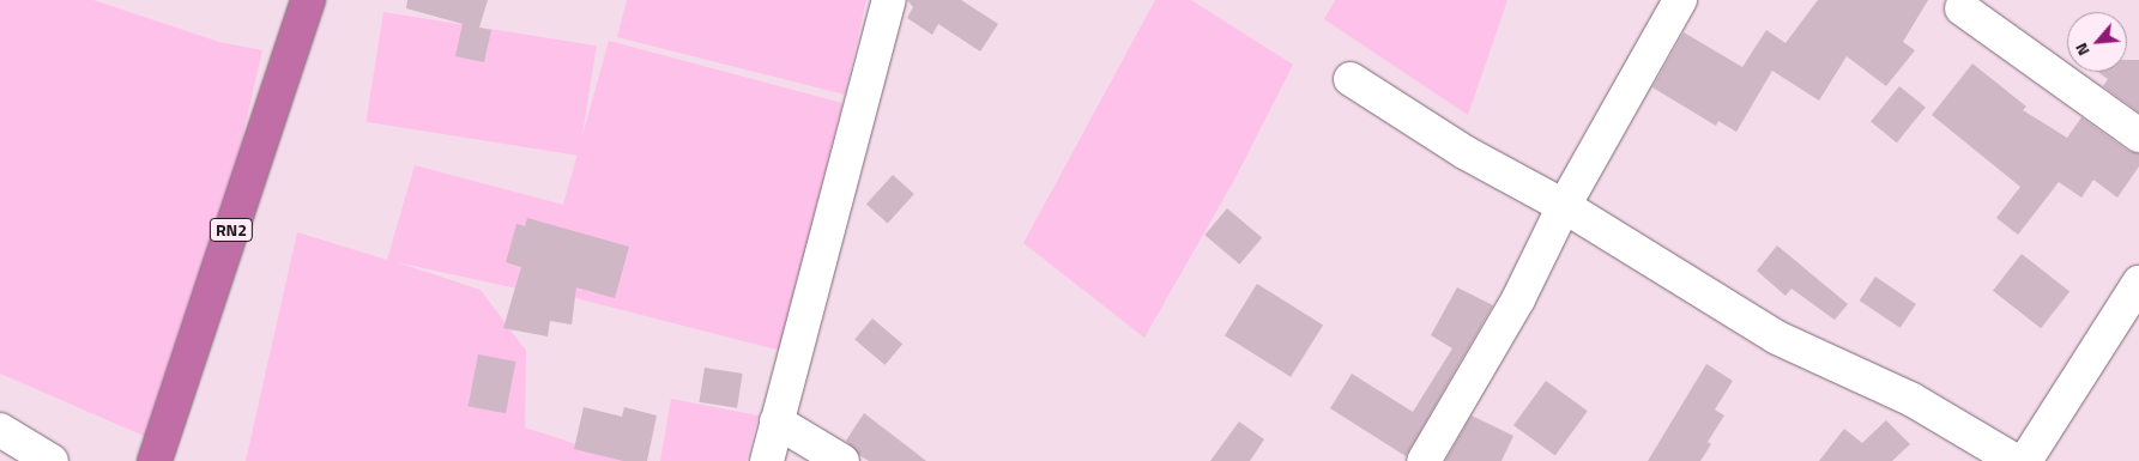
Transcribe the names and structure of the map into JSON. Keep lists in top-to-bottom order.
{
  "streets": {
    "highway": ["RN2"]
  },
  "north": "bottom left"
}
